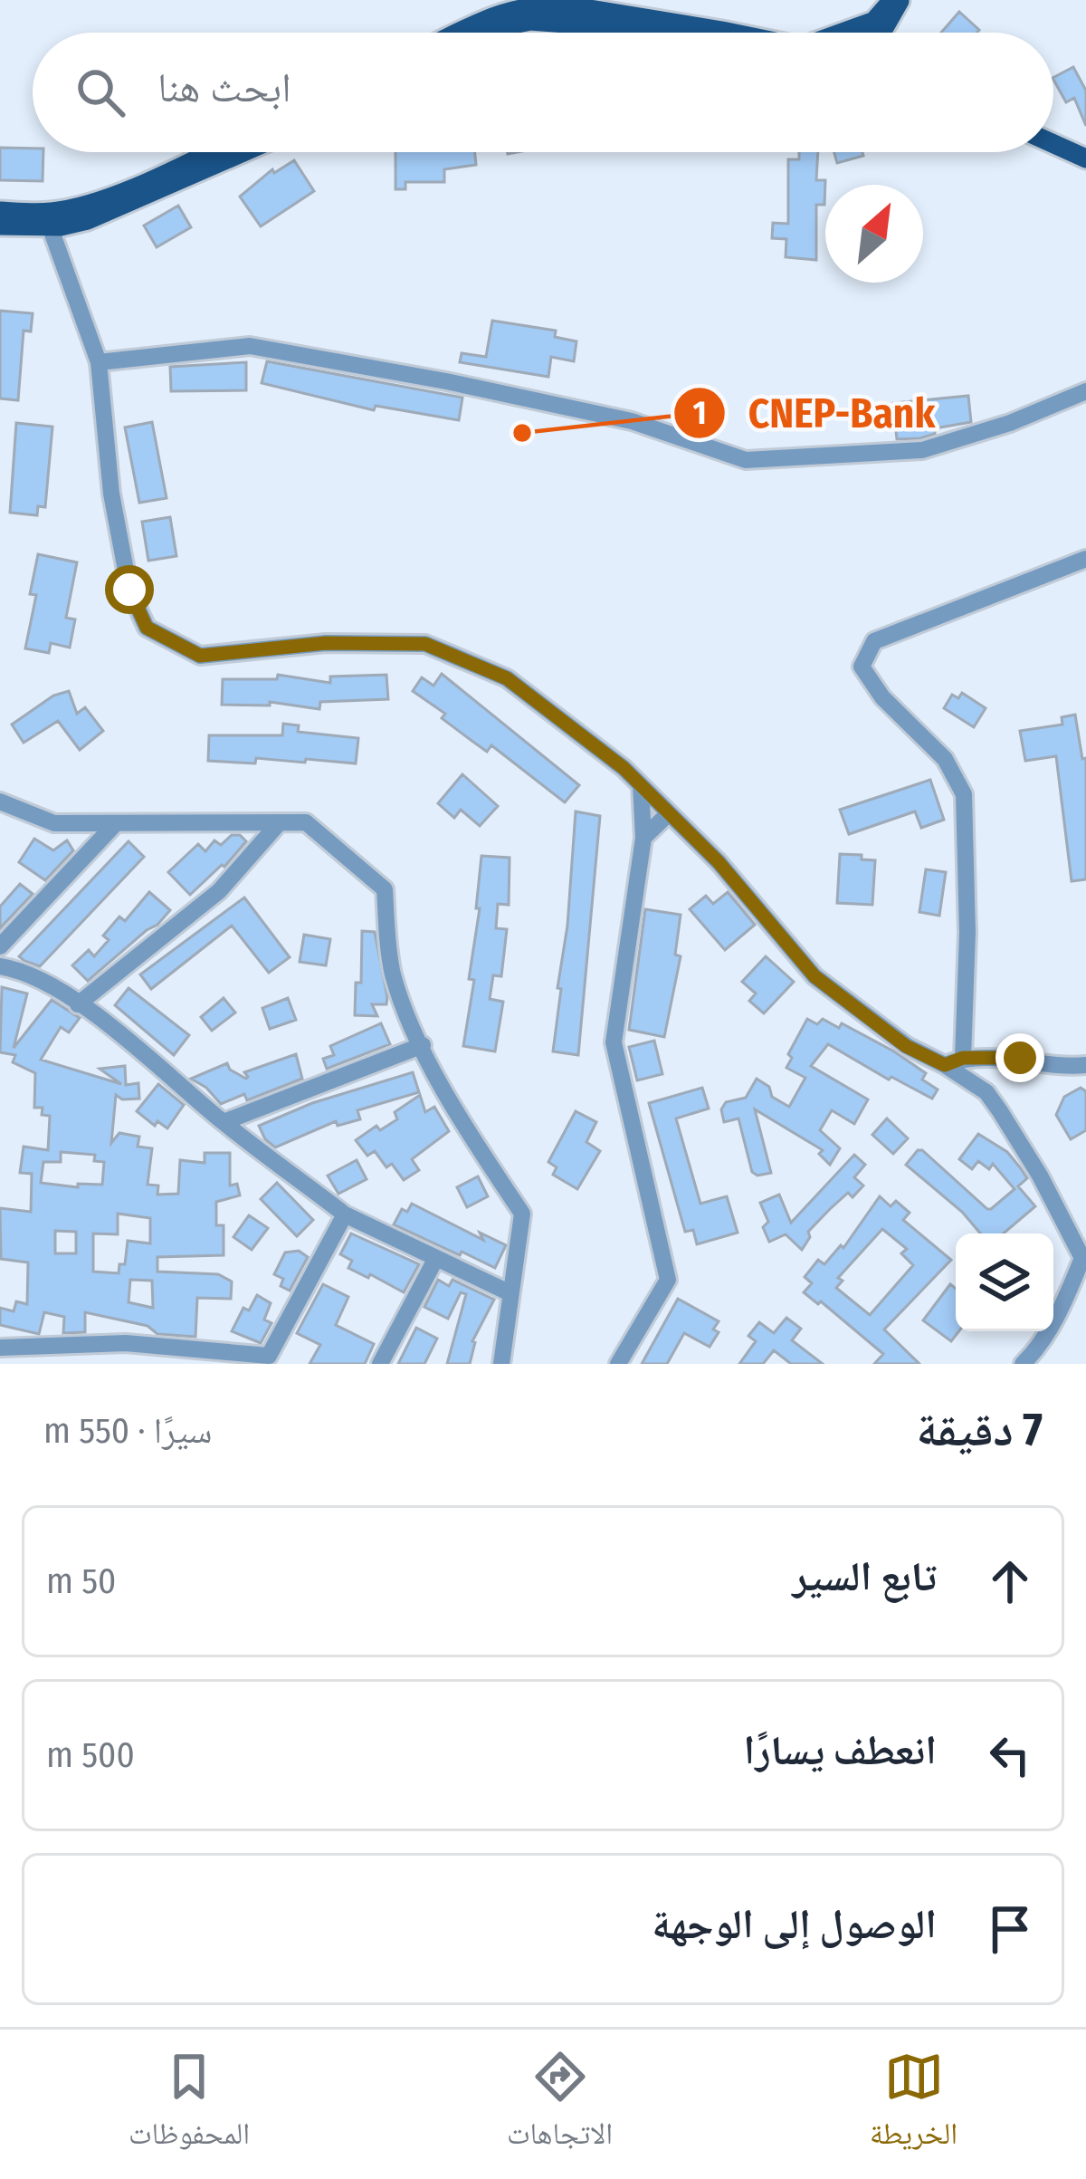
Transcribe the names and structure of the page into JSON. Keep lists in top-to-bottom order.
{
  "places": ["CNEP-Bank"],
  "north": "top right",
  "page": {
    "search": "ابحث هنا",
    "heading": ["7 دقيقة", "سيرًا · 550 m"],
    "list": [
      ["تابع السير", "50 m"],
      ["انعطف يسارًا", "500 m"],
      "الوصول إلى الوجهة"
    ],
    "nav": ["الخريطة", "الاتجاهات", "المحفوظات"]
  }
}
